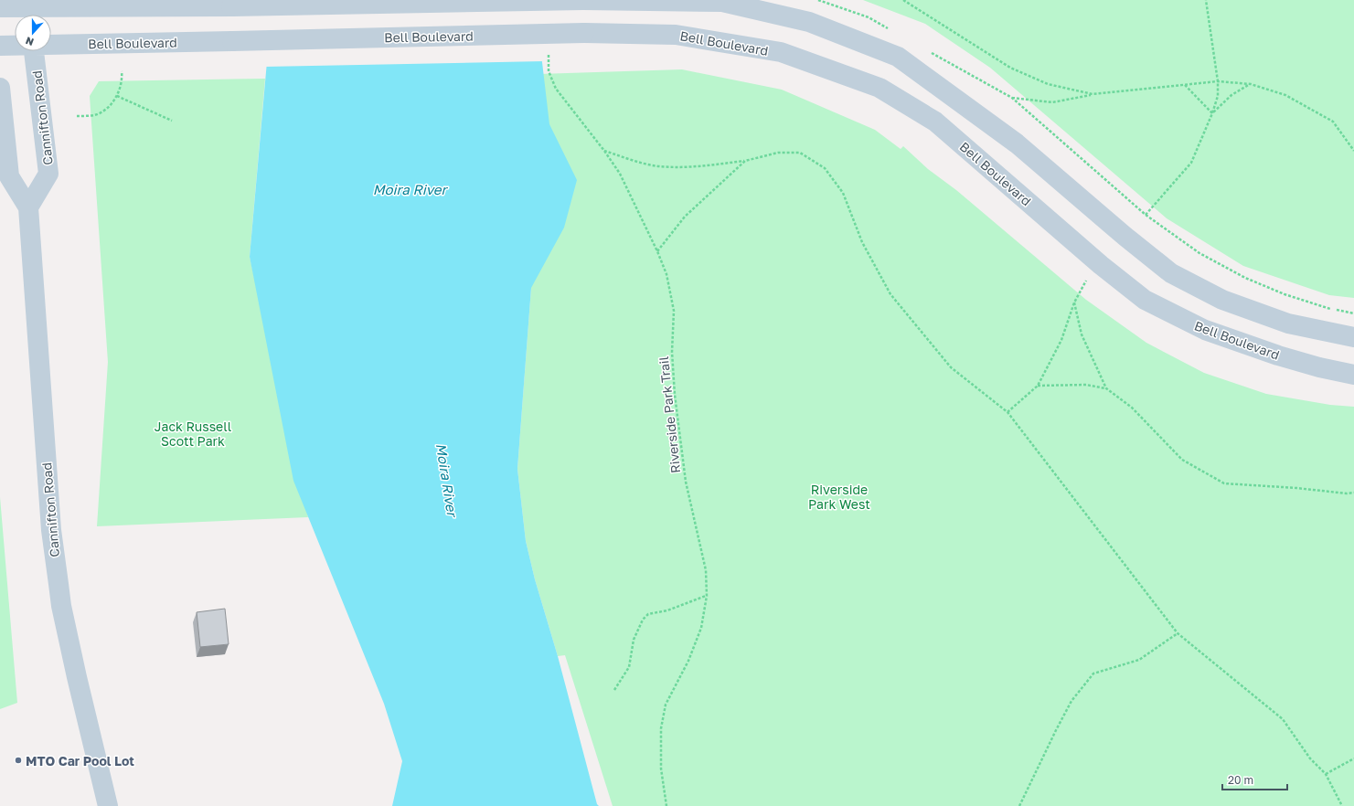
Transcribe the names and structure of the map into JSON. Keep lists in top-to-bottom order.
{
  "streets": {
    "main road": ["Bell Boulevard", "Cannifton Road"],
    "path": ["Riverside Park Trail"]
  },
  "water": ["Moira River"],
  "parks": ["Jack Russell Scott Park", "Riverside Park West"],
  "places": ["MTO Car Pool Lot"],
  "scale_bar": "20 m",
  "north": "bottom"
}
